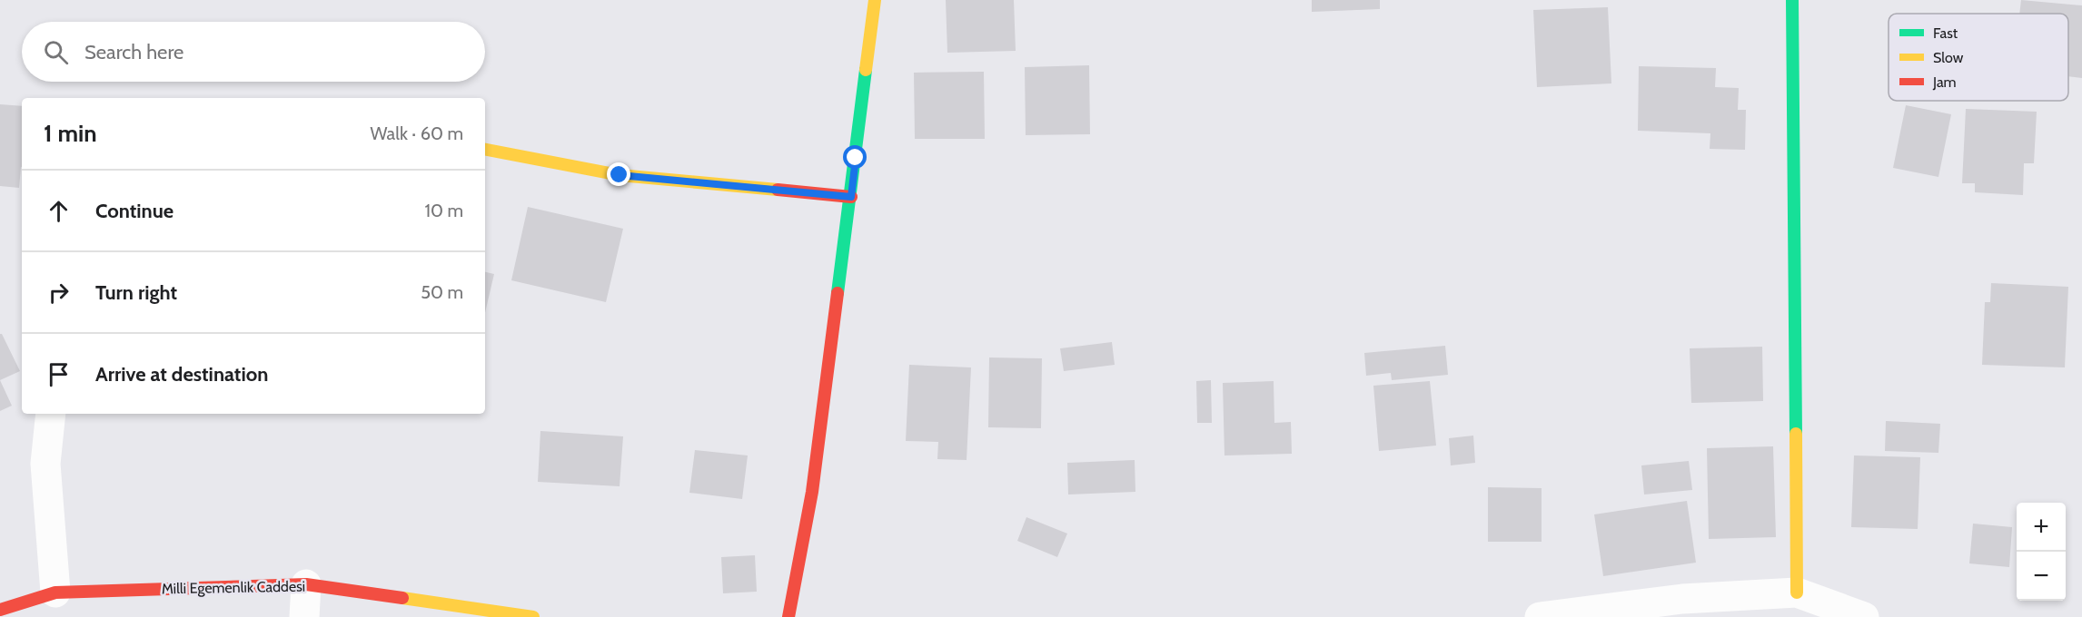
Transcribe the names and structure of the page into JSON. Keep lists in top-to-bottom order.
{
  "streets": {
    "street": ["Milli Egemenlik Caddesi"]
  },
  "legend": ["Fast", "Slow", "Jam"],
  "page": {
    "search": "Search here",
    "heading": ["1 min", "Walk · 60 m"],
    "list": [
      ["Continue", "10 m"],
      ["Turn right", "50 m"],
      "Arrive at destination"
    ],
    "map_buttons": ["+", "−"]
  }
}
